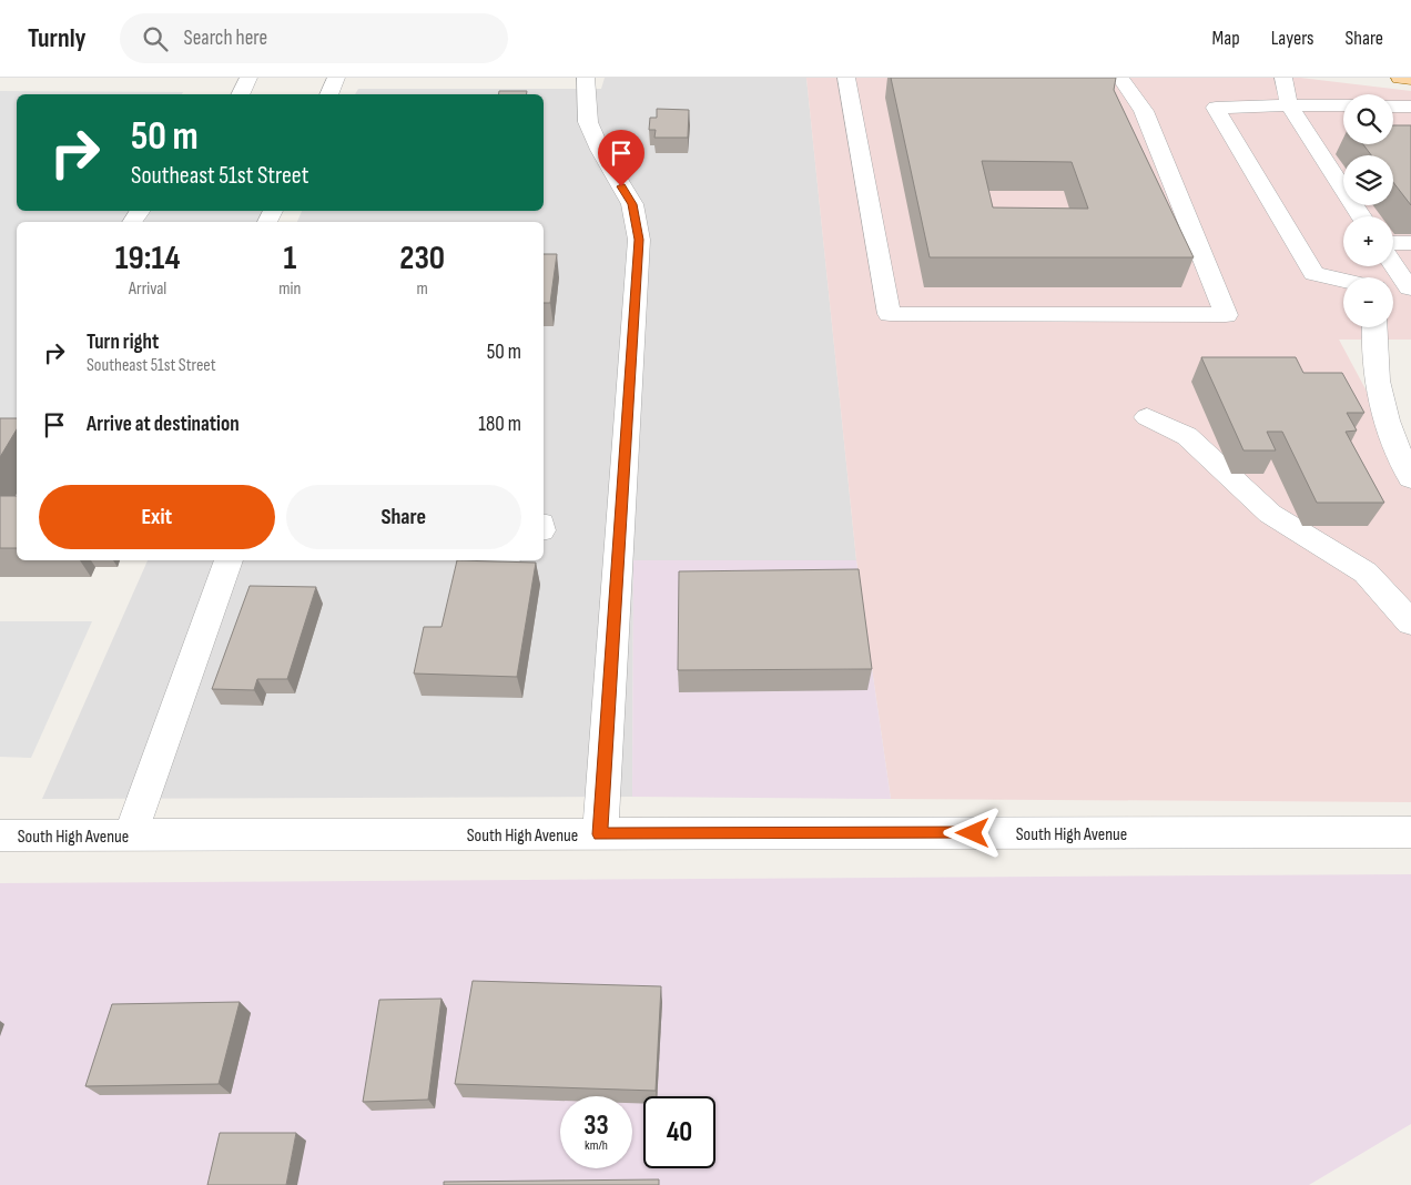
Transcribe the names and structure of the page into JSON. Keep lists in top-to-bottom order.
{
  "streets": {
    "street": ["South High Avenue"]
  },
  "page": {
    "header": "Turnly",
    "search": "Search here",
    "nav": ["Map", "Layers", "Share"],
    "map_buttons": ["+", "−"],
    "turn": ["50 m", "Southeast 51st Street"],
    "eta": [
      "19:14",
      "Arrival",
      "1",
      "min",
      "230",
      "m"
    ],
    "list": [
      {
        "name": "Turn right",
        "note": "Southeast 51st Street",
        "value": "50 m"
      },
      {
        "name": "Arrive at destination",
        "value": "180 m"
      }
    ],
    "buttons": ["Exit", "Share"],
    "speed": "33 km/h",
    "limit": "40"
  }
}
